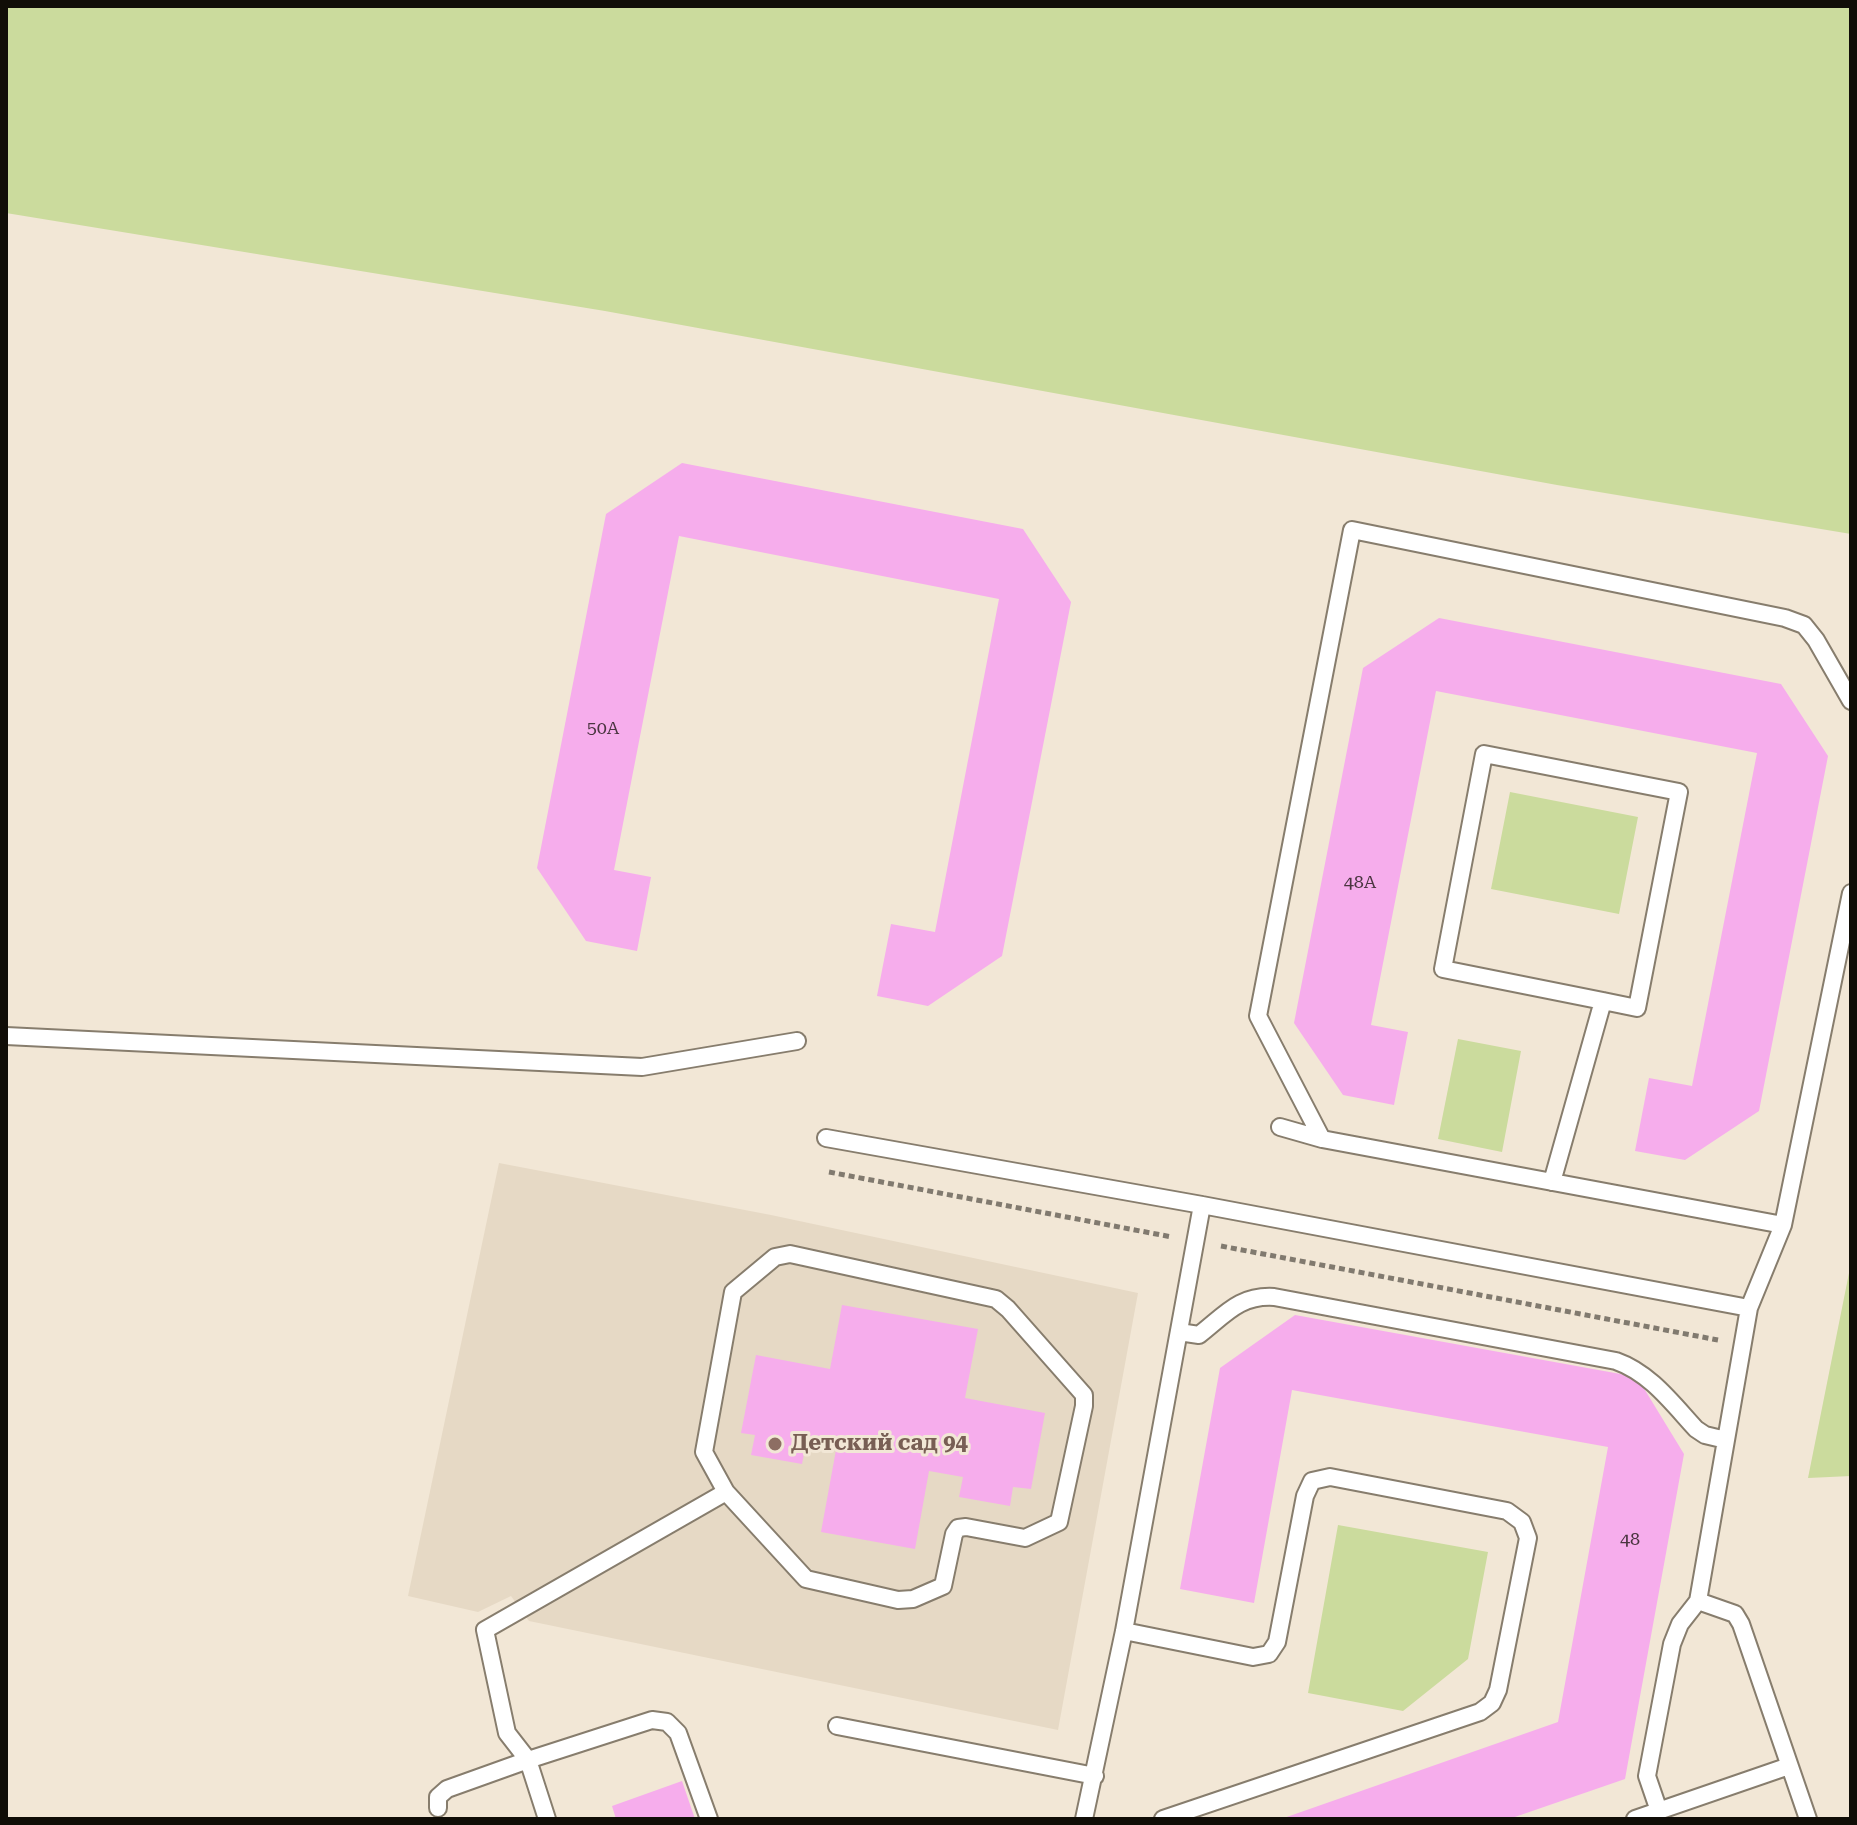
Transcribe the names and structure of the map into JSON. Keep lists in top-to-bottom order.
{
  "places": ["Детский сад 94"],
  "house_numbers": ["50А", "48А", "48"]
}
